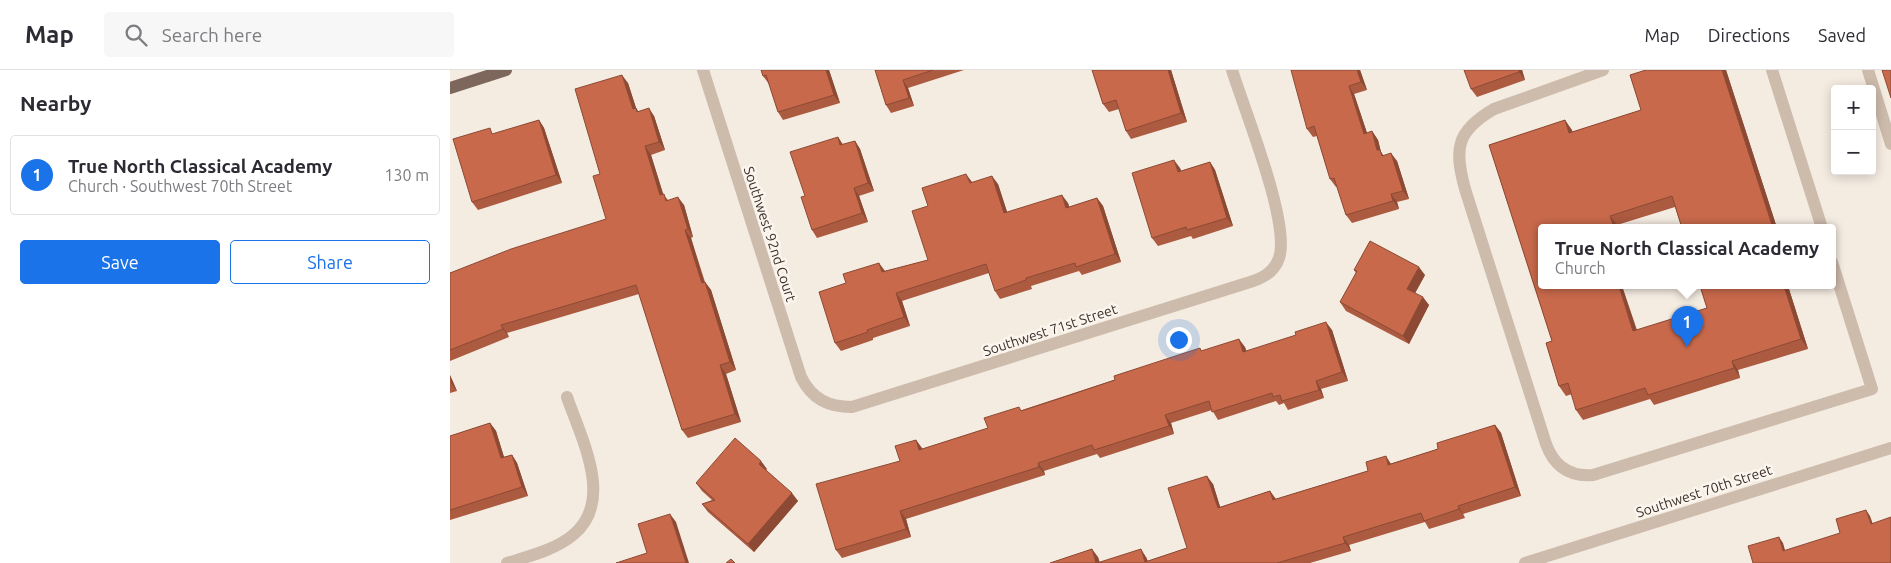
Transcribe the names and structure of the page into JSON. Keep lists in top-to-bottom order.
{
  "streets": {
    "street": ["Southwest 92nd Court", "Southwest 71st Street", "Southwest 70th Street"]
  },
  "crossings": [
    ["Southwest 92nd Court", "Southwest 71st Street"]
  ],
  "page": {
    "header": "Map",
    "search": "Search here",
    "nav": ["Map", "Directions", "Saved"],
    "heading": "Nearby",
    "map_buttons": ["+", "−"],
    "list": [
      {
        "mark": "1",
        "name": "True North Classical Academy",
        "note": "Church · Southwest 70th Street",
        "value": "130 m"
      }
    ],
    "popup": ["True North Classical Academy", "Church"],
    "buttons": ["Save", "Share"],
    "pins": "1"
  }
}
